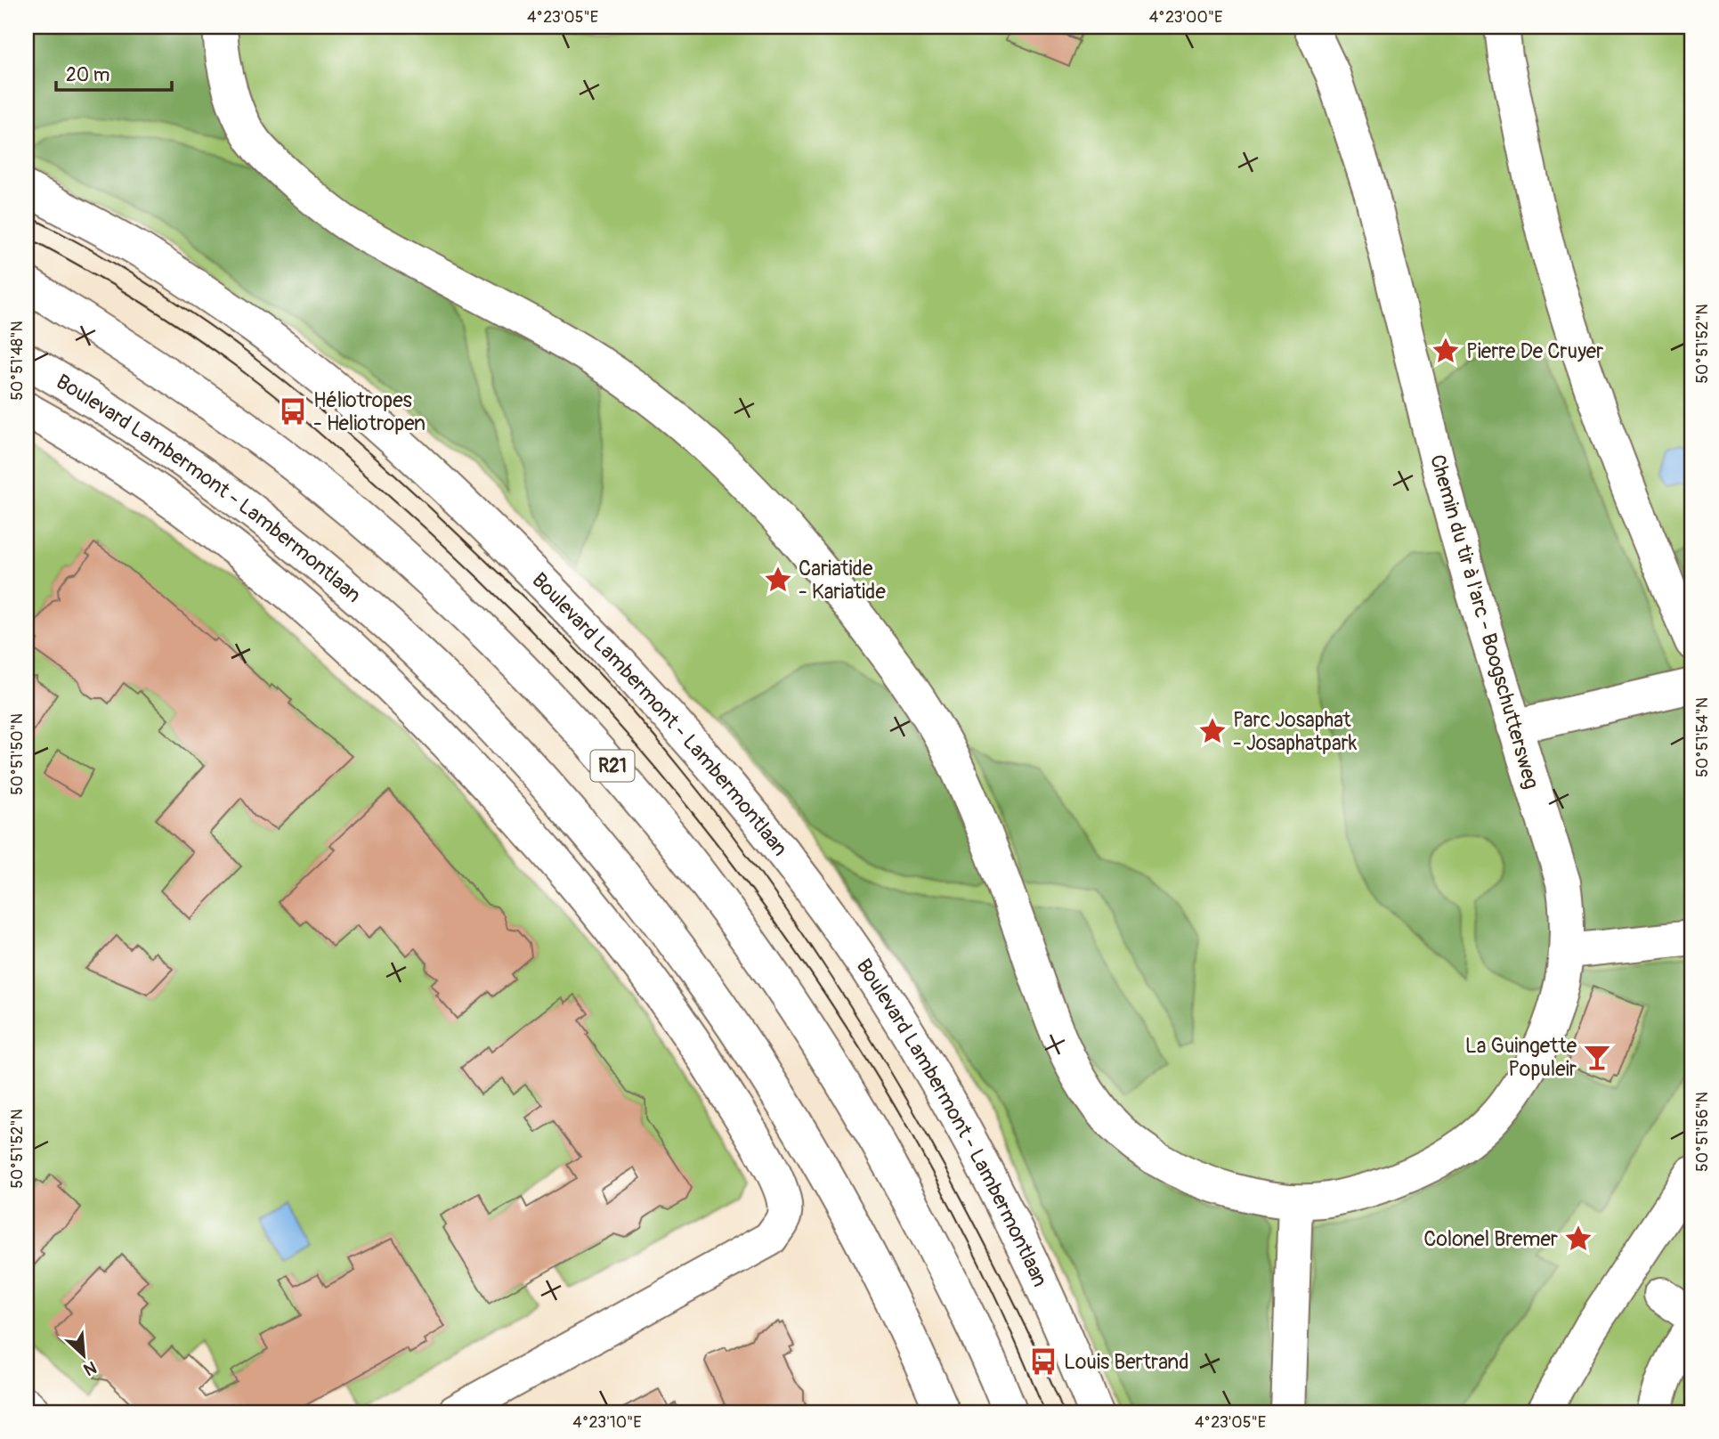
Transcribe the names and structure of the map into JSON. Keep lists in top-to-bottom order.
{
  "streets": {
    "street": ["Boulevard Lambermont - Lambermontlaan", "Chemin du tir à l'arc - Boogschuttersweg", "R21"]
  },
  "places": {
    "place": [
      "Pierre De Cruyer",
      "Cariatide - Kariatide",
      "Parc Josaphat - Josaphatpark",
      "Colonel Bremer"
    ],
    "bus stop": ["Héliotropes - Heliotropen", "Louis Bertrand"],
    "bar": ["La Guingette Populeir"]
  },
  "scale_bar": "20 m",
  "north": "bottom right",
  "coordinates": [
    "4°23'05\"E",
    "4°23'00\"E",
    "50°51'52\"N",
    "50°51'48\"N",
    "50°51'54\"N",
    "50°51'50\"N",
    "50°51'56\"N",
    "4°23'10\"E"
  ]
}
